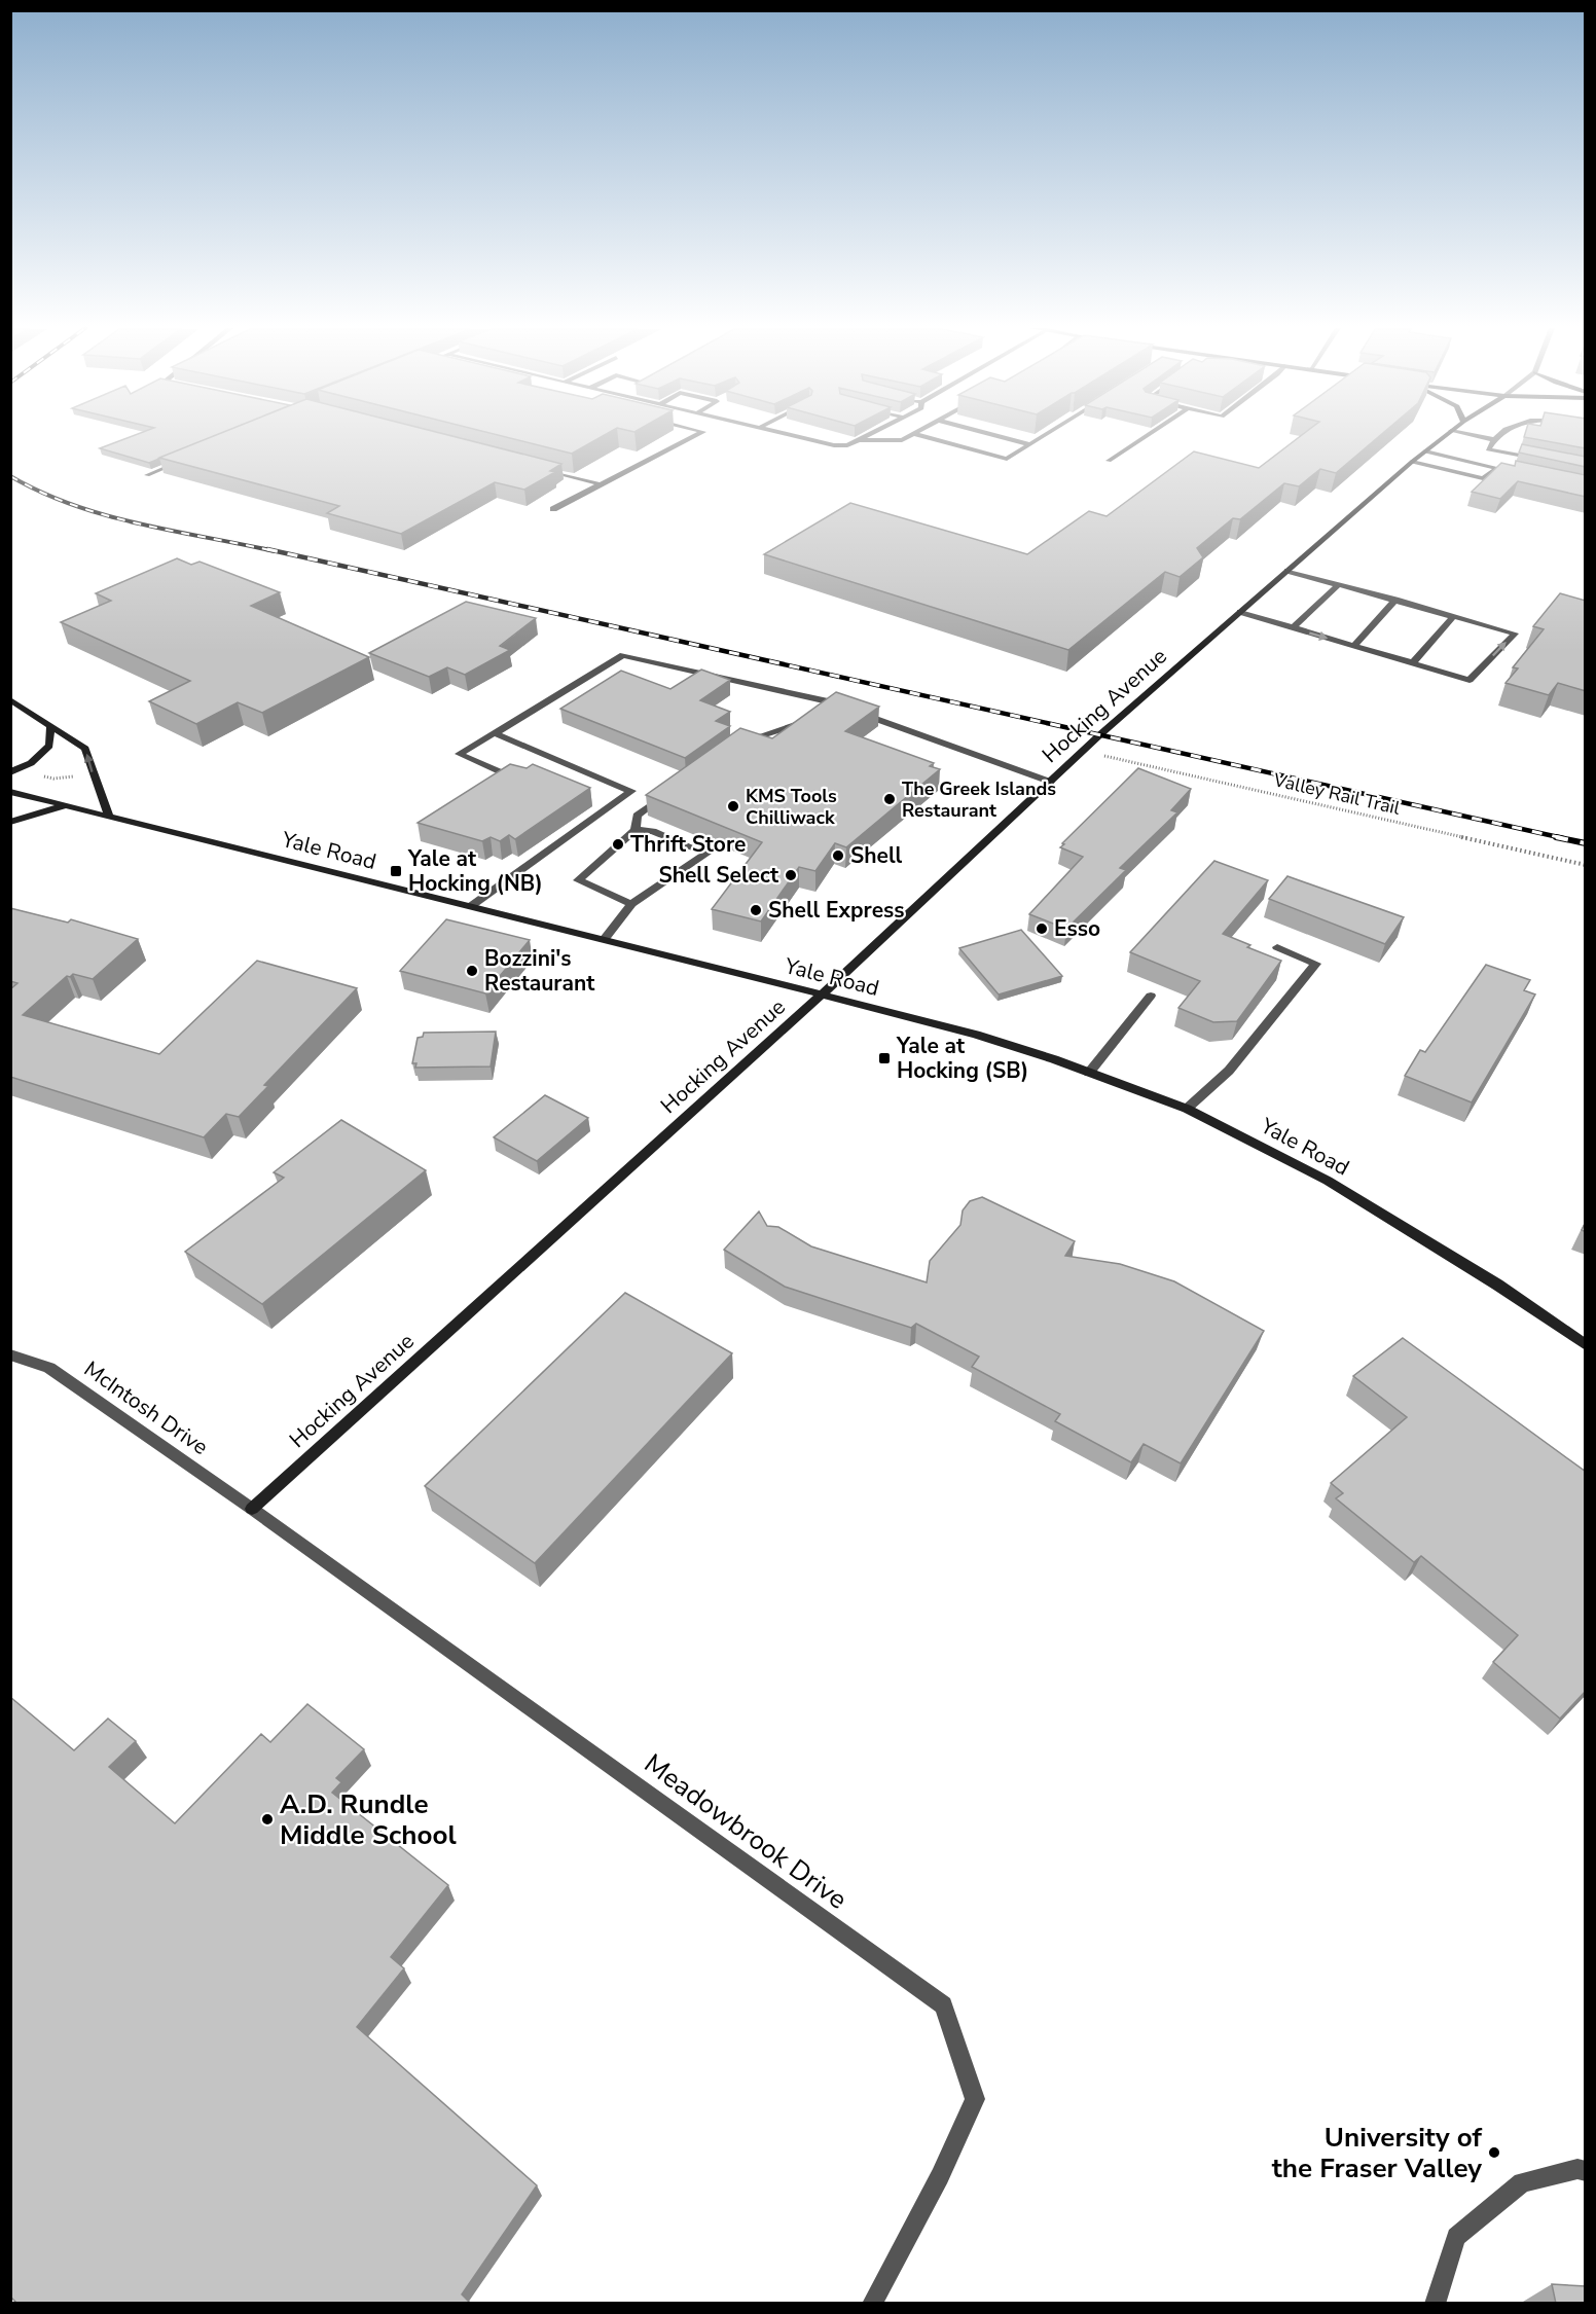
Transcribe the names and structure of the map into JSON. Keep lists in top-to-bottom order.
{
  "streets": {
    "main road": ["Hocking Avenue", "Yale Road"],
    "street": ["McIntosh Drive", "Meadowbrook Drive"],
    "path": ["Valley Rail Trail"]
  },
  "crossings": [
    ["Hocking Avenue", "Valley Rail Trail"],
    ["Hocking Avenue", "Yale Road"],
    ["Hocking Avenue", "McIntosh Drive"],
    ["Hocking Avenue", "Meadowbrook Drive"],
    ["McIntosh Drive", "Meadowbrook Drive"]
  ],
  "places": {
    "other": [
      "The Greek Islands Restaurant",
      "KMS Tools Chilliwack",
      "Thrift Store",
      "Shell",
      "Shell Select",
      "Shell Express",
      "Esso",
      "Bozzini's Restaurant",
      "A.D. Rundle Middle School",
      "University of the Fraser Valley"
    ],
    "transit": ["Yale at Hocking (NB)", "Yale at Hocking (SB)"]
  }
}
